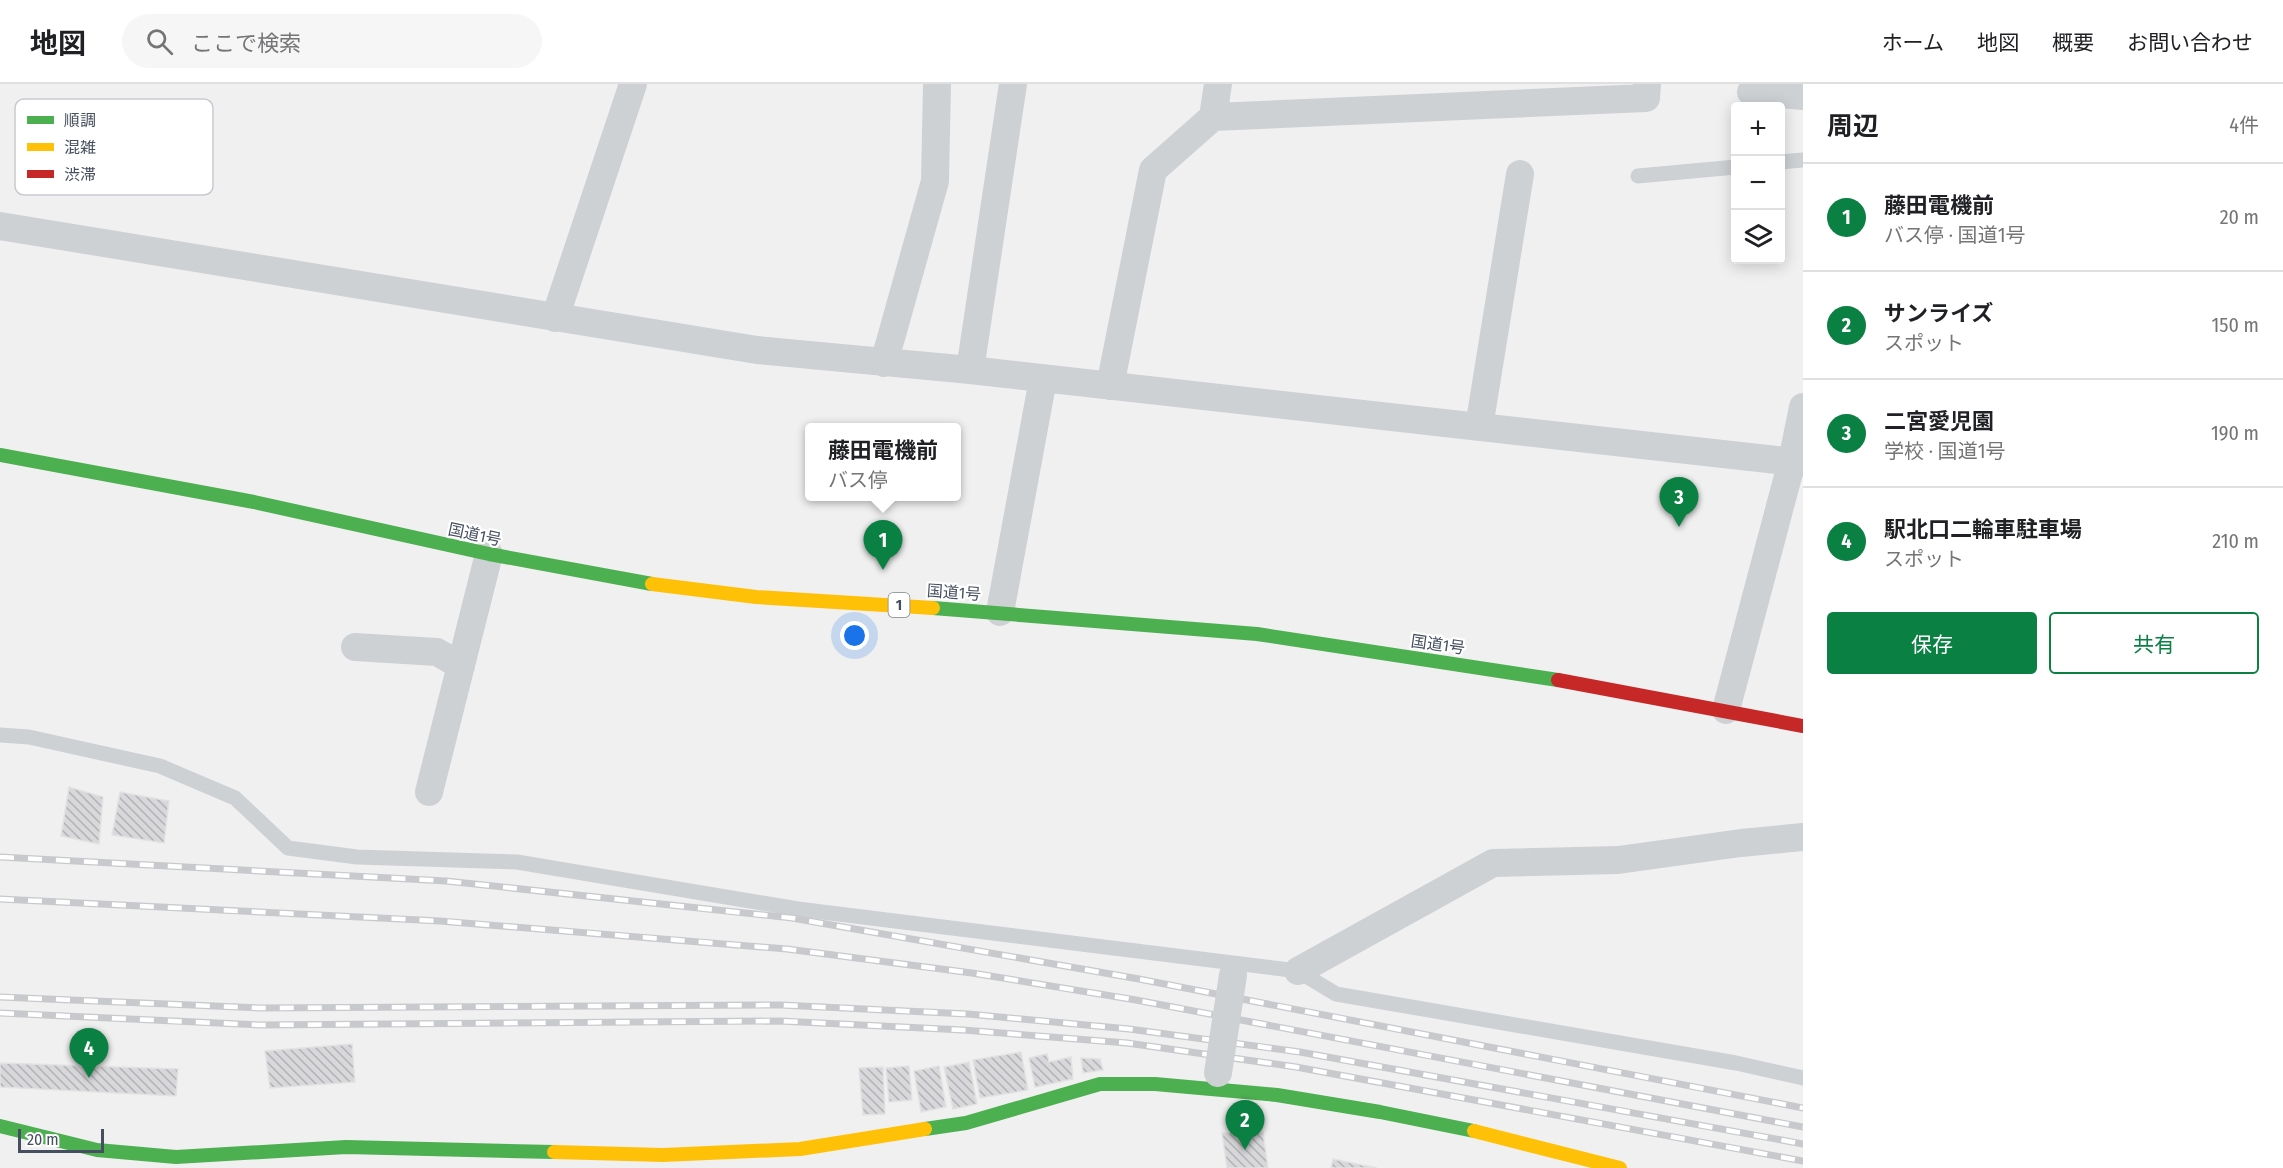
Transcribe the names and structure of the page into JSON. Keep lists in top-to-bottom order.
{
  "streets": {
    "main road": ["国道1号", "1"]
  },
  "legend": ["順調", "混雑", "渋滞"],
  "scale_bar": "20 m",
  "page": {
    "header": "地図",
    "search": "ここで検索",
    "nav": [
      "ホーム",
      "地図",
      "概要",
      "お問い合わせ"
    ],
    "heading": ["周辺", "4件"],
    "map_buttons": ["+", "−"],
    "list": [
      {
        "mark": "1",
        "name": "藤田電機前",
        "note": "バス停 · 国道1号",
        "value": "20 m"
      },
      {
        "mark": "2",
        "name": "サンライズ",
        "note": "スポット",
        "value": "150 m"
      },
      {
        "mark": "3",
        "name": "二宮愛児園",
        "note": "学校 · 国道1号",
        "value": "190 m"
      },
      {
        "mark": "4",
        "name": "駅北口二輪車駐車場",
        "note": "スポット",
        "value": "210 m"
      }
    ],
    "popup": ["藤田電機前", "バス停"],
    "pins": [
      "3",
      "1",
      "4",
      "2"
    ],
    "buttons": ["保存", "共有"],
    "scale": "20 m"
  }
}
